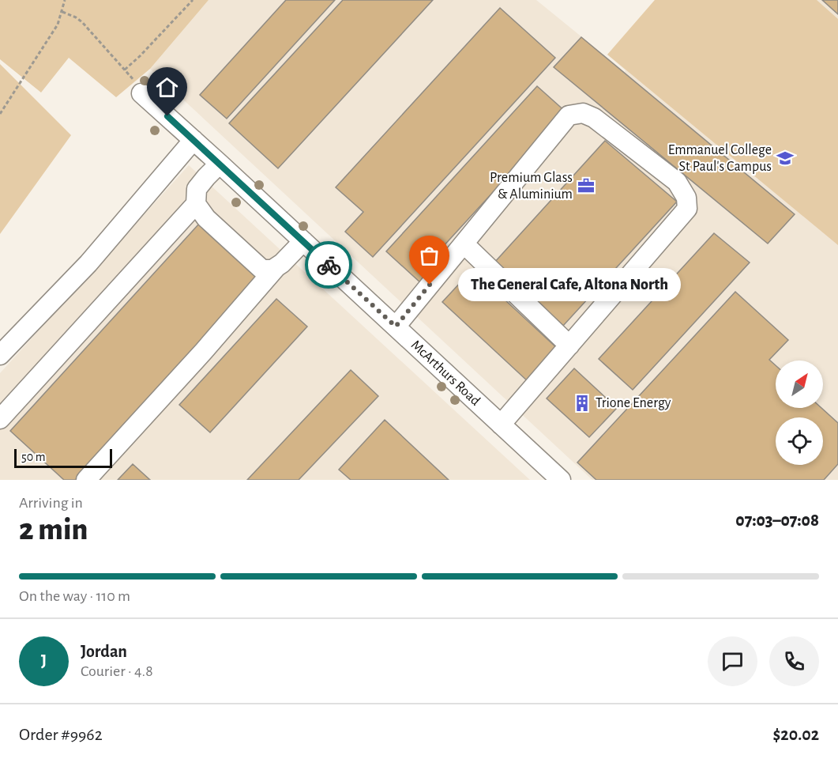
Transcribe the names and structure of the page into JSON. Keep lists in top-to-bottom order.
{
  "streets": {
    "street": ["McArthurs Road"]
  },
  "places": {
    "school or university": ["Emmanuel College St Paul's Campus"],
    "office": ["Premium Glass & Aluminium"],
    "other": ["The General Cafe, Altona North"],
    "building": ["Trione Energy"]
  },
  "scale_bar": "50 m",
  "north": "top right",
  "page": {
    "bubble": "The General Cafe, Altona North",
    "scale": "50 m",
    "heading": ["2 min", "Arriving in", "07:03–07:08"],
    "panel": [
      "Jordan",
      "Courier · 4.8",
      "Order #9962",
      "$20.02"
    ],
    "bar": "On the way · 110 m",
    "round": "J"
  }
}
